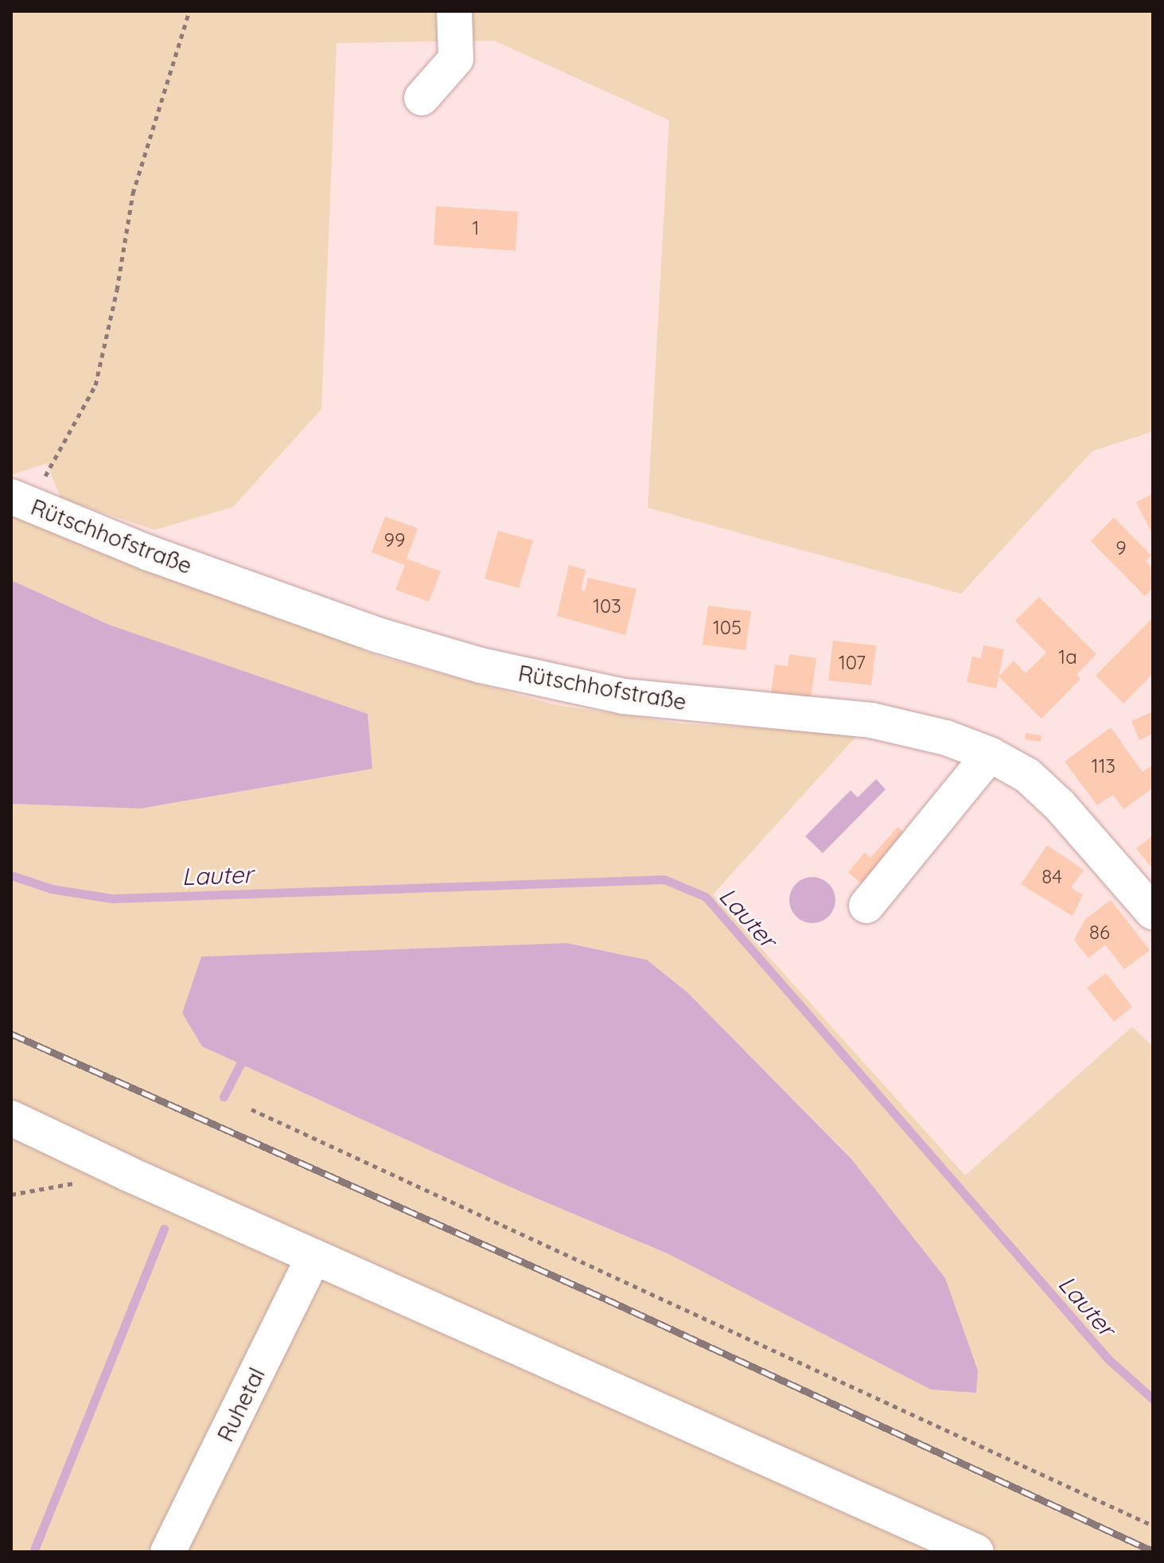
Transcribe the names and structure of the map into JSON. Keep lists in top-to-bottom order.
{
  "streets": {
    "street": ["Rütschhofstraße", "Ruhetal"]
  },
  "water": ["Lauter"],
  "house_numbers": [
    "1",
    "99",
    "9",
    "103",
    "105",
    "1a",
    "107",
    "113",
    "84",
    "86"
  ]
}
